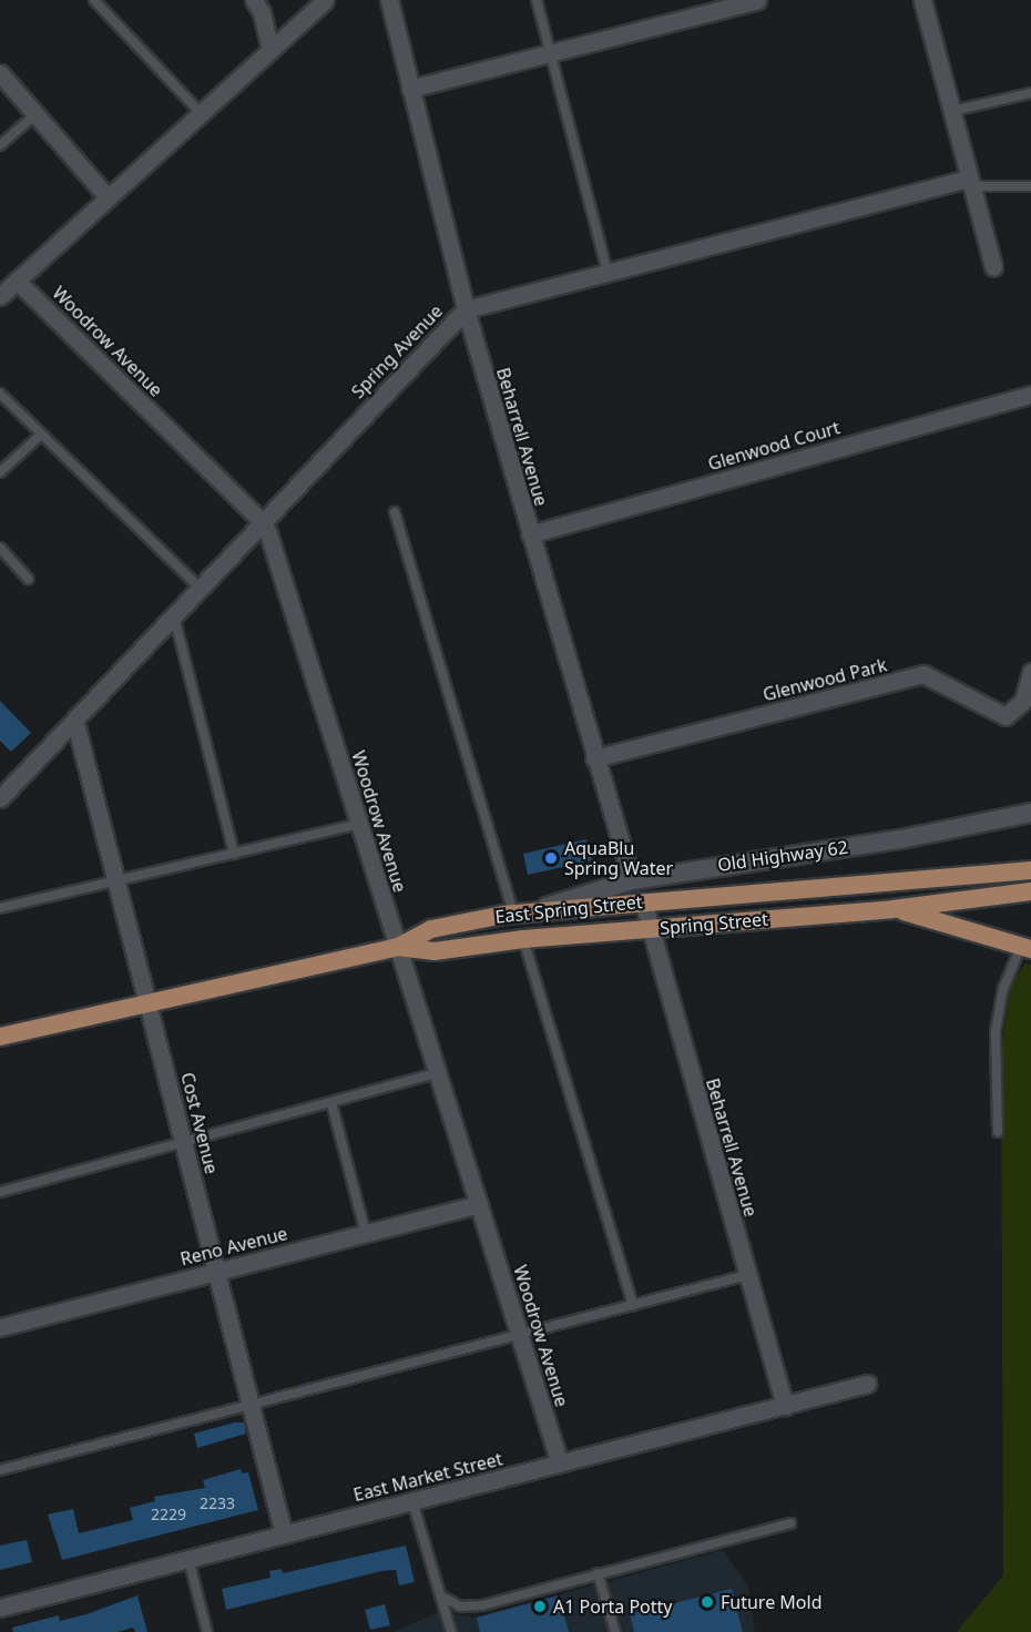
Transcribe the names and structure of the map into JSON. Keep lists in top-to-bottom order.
{
  "streets": {
    "main road": ["East Spring Street", "Spring Street"],
    "street": [
      "Woodrow Avenue",
      "Spring Avenue",
      "Beharrell Avenue",
      "Glenwood Court",
      "Glenwood Park",
      "Old Highway 62",
      "Cost Avenue",
      "Reno Avenue",
      "East Market Street"
    ]
  },
  "crossings": [
    ["Woodrow Avenue", "Spring Avenue"],
    ["Woodrow Avenue", "East Spring Street"],
    ["Woodrow Avenue", "Spring Street"],
    ["Woodrow Avenue", "Reno Avenue"],
    ["Woodrow Avenue", "East Market Street"],
    ["Spring Avenue", "Beharrell Avenue"],
    ["Spring Avenue", "Cost Avenue"],
    ["Beharrell Avenue", "Glenwood Court"],
    ["Beharrell Avenue", "Glenwood Park"],
    ["Beharrell Avenue", "Old Highway 62"],
    ["Beharrell Avenue", "East Spring Street"],
    ["Beharrell Avenue", "Spring Street"],
    ["Beharrell Avenue", "East Market Street"],
    ["Old Highway 62", "East Spring Street"],
    ["East Spring Street", "Spring Street"],
    ["East Spring Street", "Cost Avenue"],
    ["Cost Avenue", "Reno Avenue"],
    ["Cost Avenue", "East Market Street"]
  ],
  "places": ["AquaBlu Spring Water", "Future Mold", "A1 Porta Potty"],
  "house_numbers": ["2233", "2229"]
}
